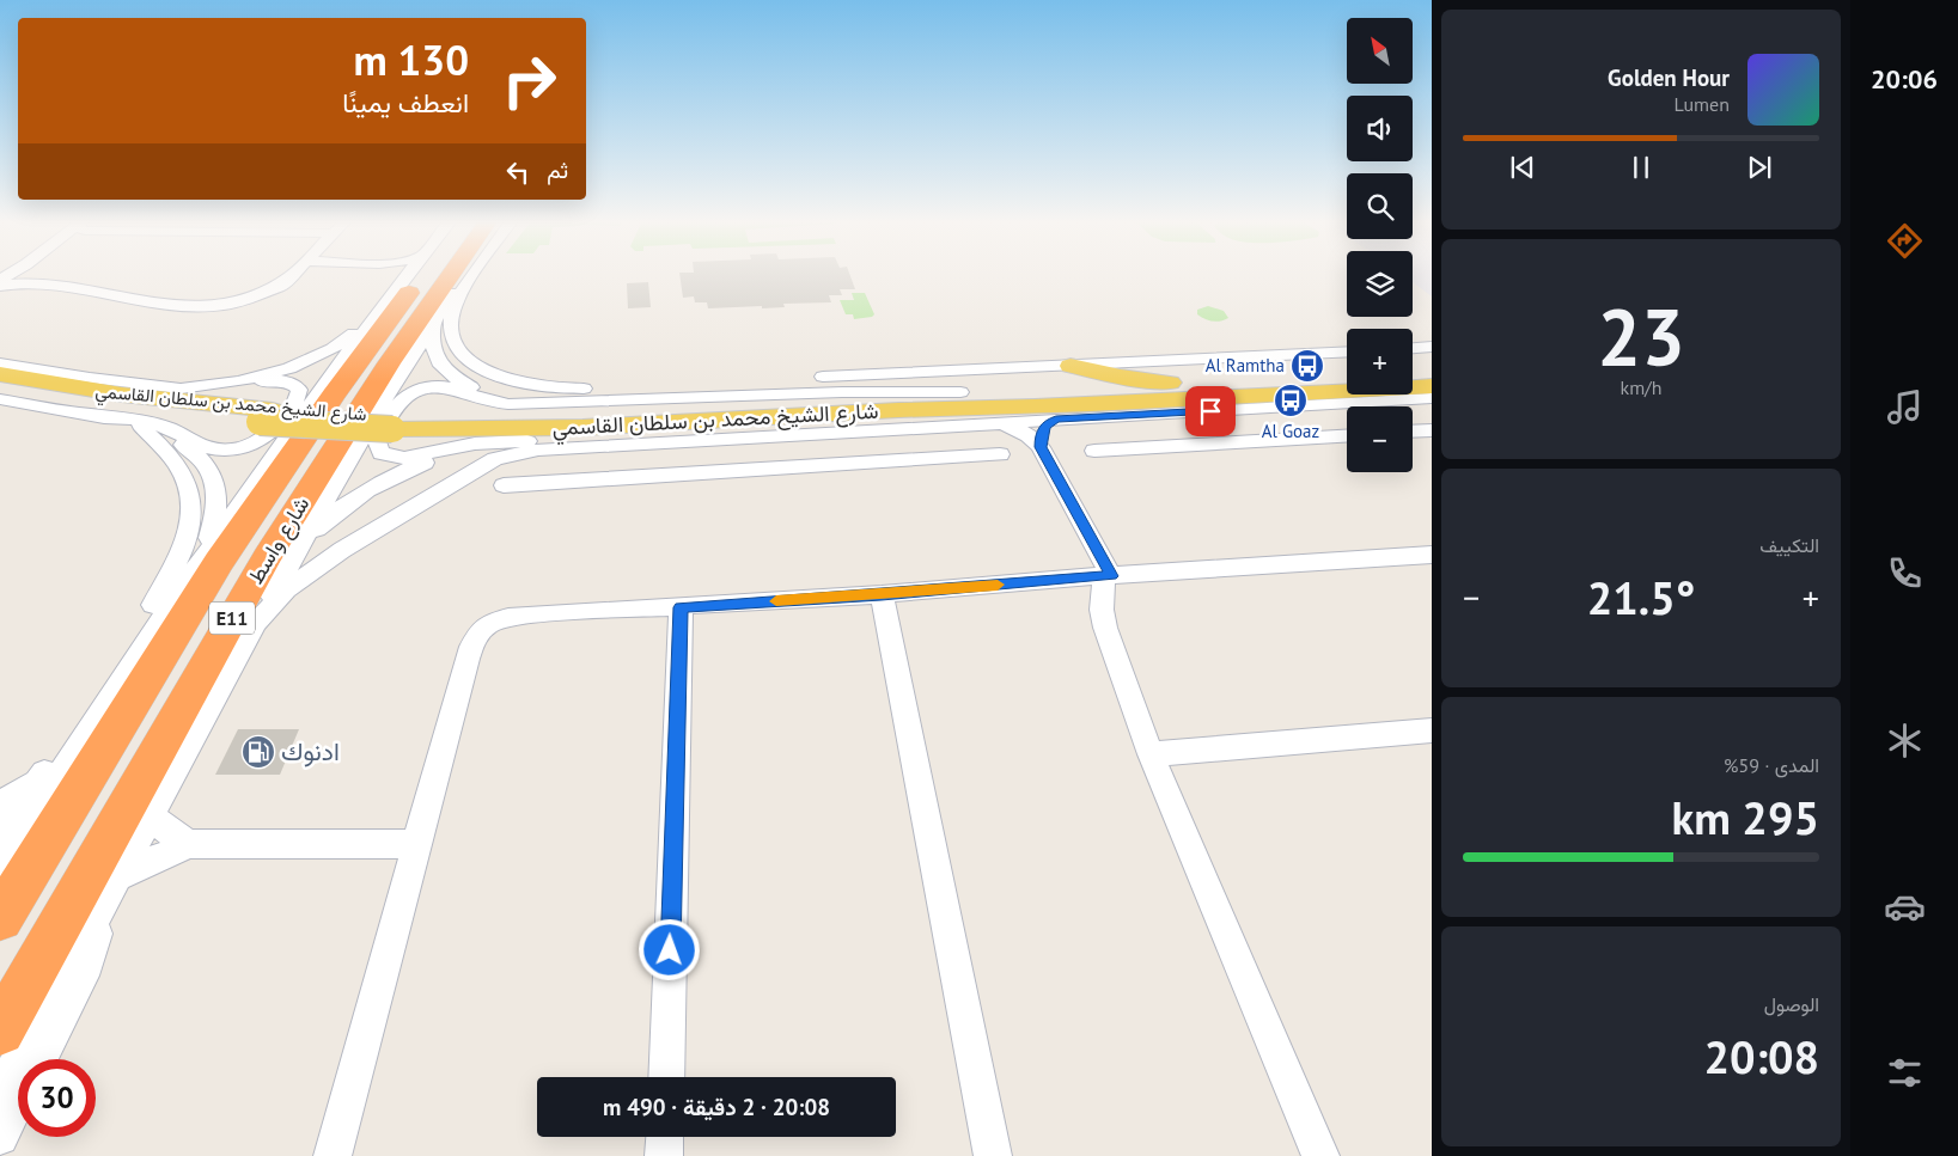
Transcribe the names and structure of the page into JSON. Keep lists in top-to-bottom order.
{
  "streets": {
    "highway": ["شارع واسط", "E11"],
    "main road": ["شارع الشيخ محمد بن سلطان القاسمي"]
  },
  "places": {
    "bus stop": ["Al Ramtha", "Al Goaz"],
    "fuel station": ["ادنوك"]
  },
  "north": "top left",
  "page": {
    "tabs": "20:06",
    "map_buttons": ["+", "−"],
    "turn": ["130 m", "انعطف يمينًا"],
    "song": ["Golden Hour", "Lumen"],
    "then": "ثم",
    "tile": [
      ["23", "km/h"],
      "التكييف",
      ["المدى · 59%", "295 km"],
      ["الوصول", "20:08"]
    ],
    "heat": ["−", "21.5°", "+"],
    "limit": "30",
    "trip": "20:08 · 2 دقيقة · 490 m"
  }
}
